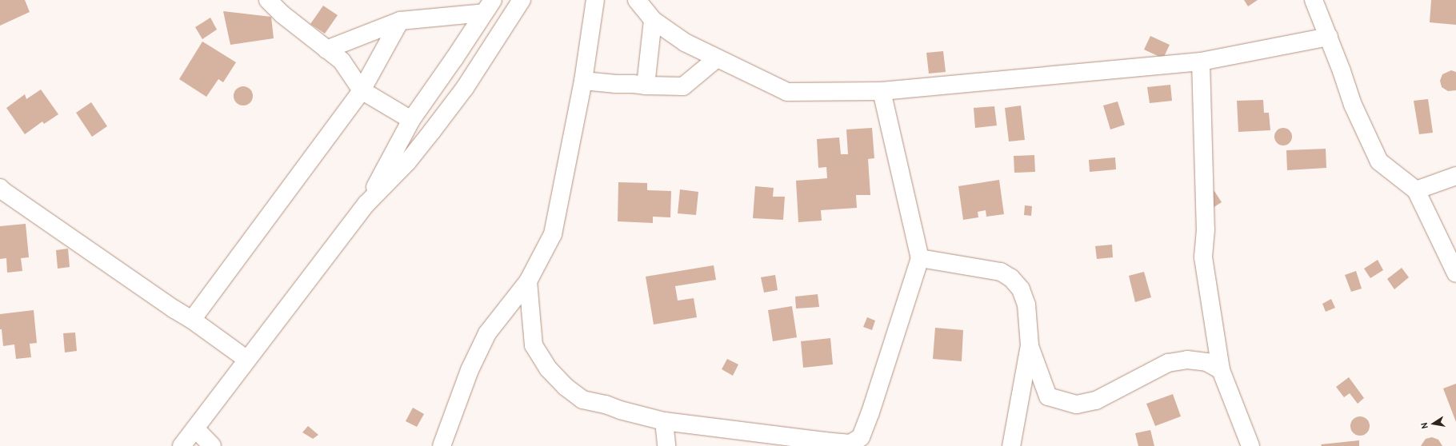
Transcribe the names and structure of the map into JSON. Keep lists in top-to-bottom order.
{
  "north": "left"
}
